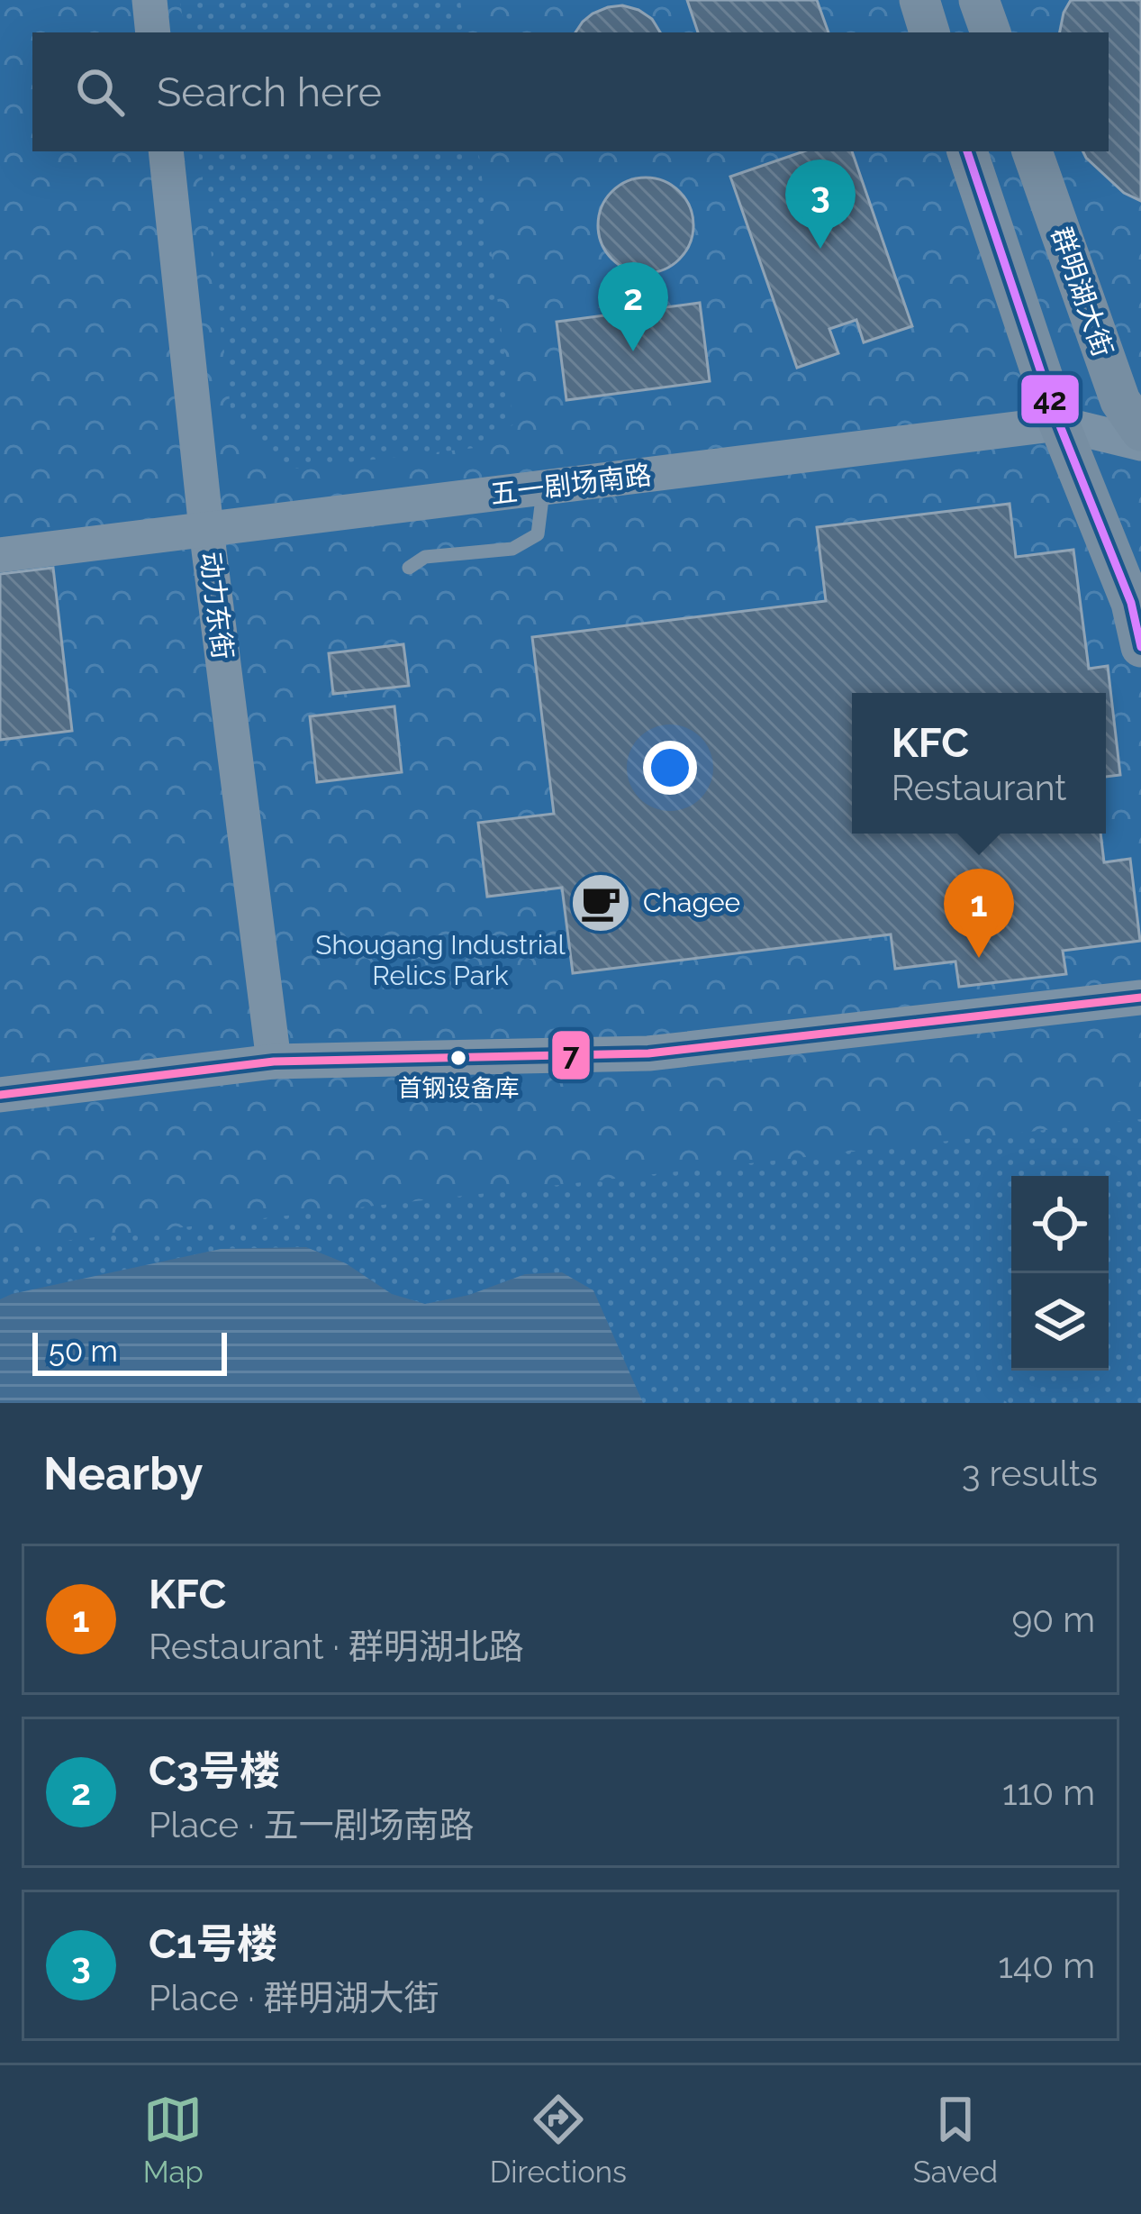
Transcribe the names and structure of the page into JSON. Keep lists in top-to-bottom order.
{
  "streets": {
    "main road": ["群明湖大街"],
    "street": ["五一剧场南路", "动力东街"]
  },
  "crossings": [
    ["五一剧场南路", "动力东街"]
  ],
  "parks": ["Shougang Industrial Relics Park"],
  "places": {
    "cafe": ["Chagee"],
    "other": ["首钢设备库"]
  },
  "lines": ["transit line 42", "transit line 7"],
  "scale_bar": "50 m",
  "page": {
    "search": "Search here",
    "pins": ["3", "2", "1"],
    "popup": ["KFC", "Restaurant"],
    "scale": "50 m",
    "heading": ["Nearby", "3 results"],
    "list": [
      {
        "mark": "1",
        "name": "KFC",
        "note": "Restaurant · 群明湖北路",
        "value": "90 m"
      },
      {
        "mark": "2",
        "name": "C3号楼",
        "note": "Place · 五一剧场南路",
        "value": "110 m"
      },
      {
        "mark": "3",
        "name": "C1号楼",
        "note": "Place · 群明湖大街",
        "value": "140 m"
      }
    ],
    "nav": ["Map", "Directions", "Saved"]
  }
}
